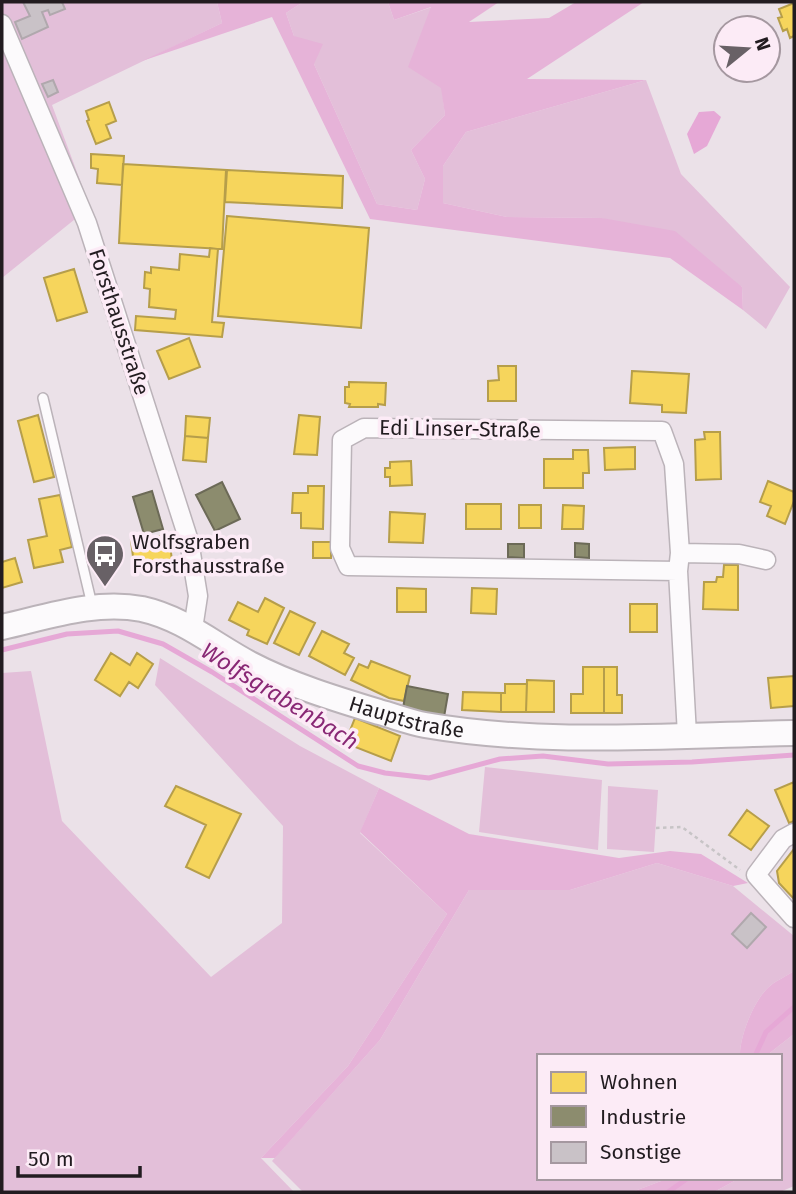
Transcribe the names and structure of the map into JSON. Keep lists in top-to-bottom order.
{
  "streets": {
    "main road": ["Hauptstraße"],
    "street": ["Forsthausstraße", "Edi Linser-Straße"]
  },
  "crossings": [
    ["Forsthausstraße", "Hauptstraße"],
    ["Edi Linser-Straße", "Hauptstraße"]
  ],
  "water": ["Wolfsgrabenbach"],
  "places": {
    "bus stop": ["Wolfsgraben Forsthausstraße"]
  },
  "legend": ["Wohnen", "Industrie", "Sonstige"],
  "scale_bar": "50 m",
  "north": "right"
}
